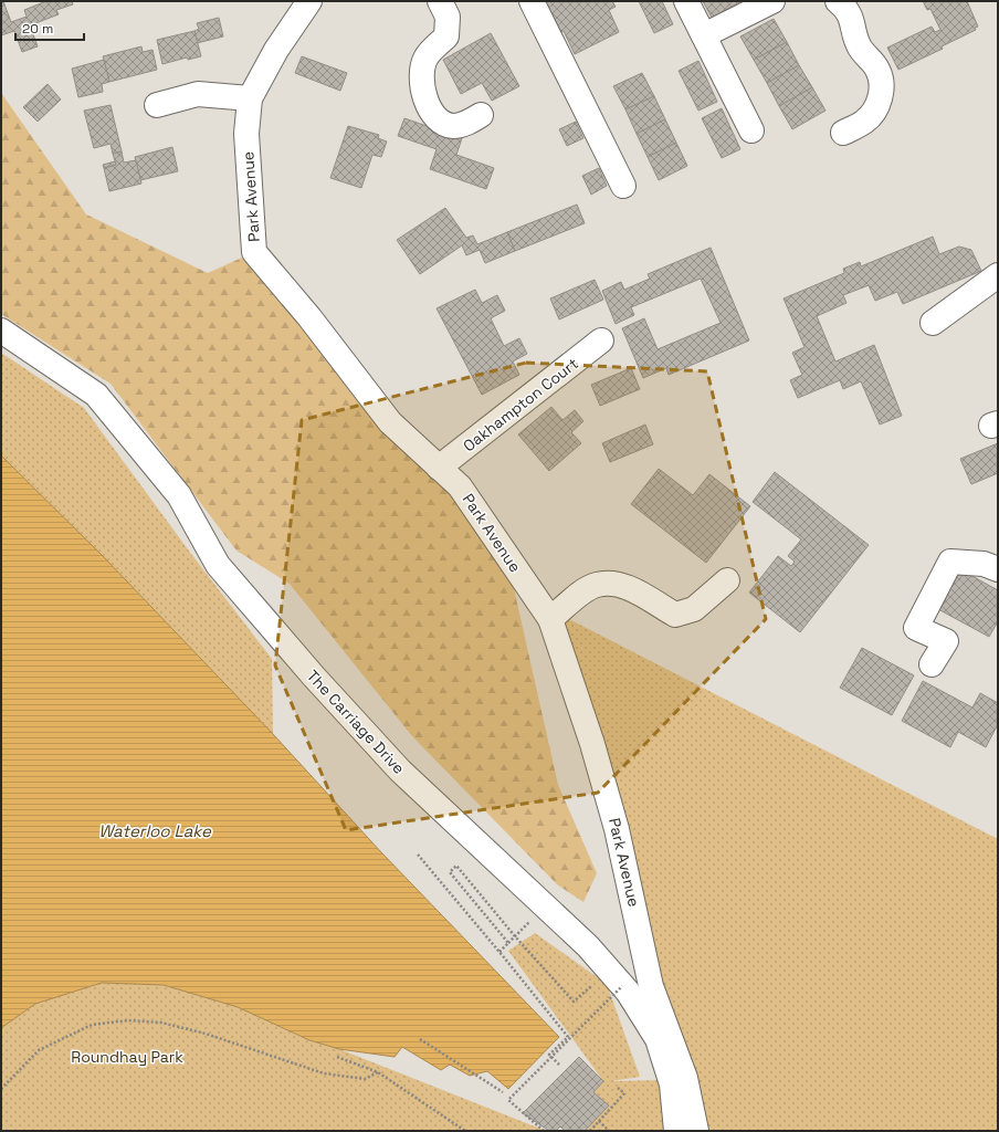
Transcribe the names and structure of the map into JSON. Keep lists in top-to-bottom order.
{
  "streets": {
    "street": ["Park Avenue", "Oakhampton Court", "The Carriage Drive"]
  },
  "crossings": [
    ["Park Avenue", "Oakhampton Court"]
  ],
  "water": ["Waterloo Lake"],
  "parks": ["Roundhay Park"],
  "scale_bar": "20 m"
}
